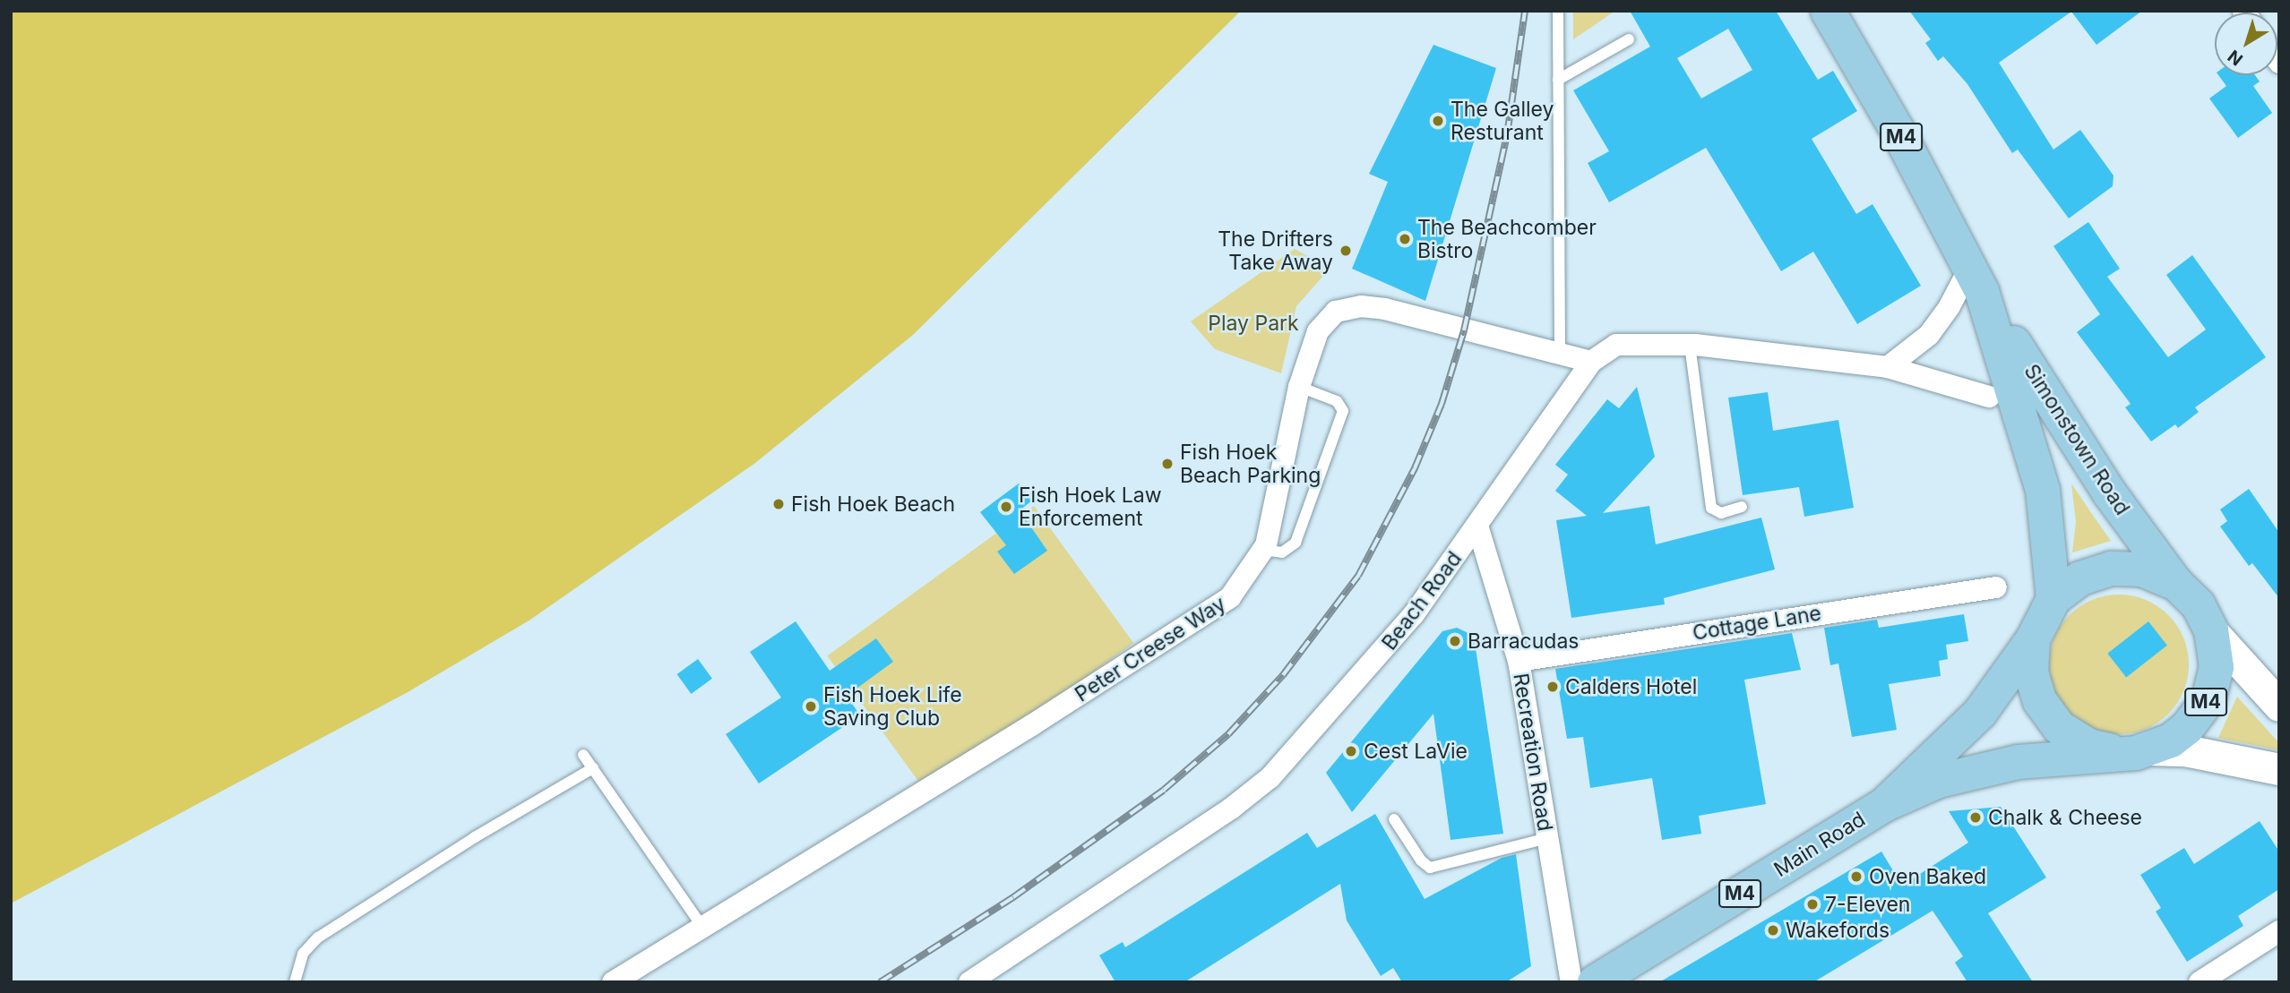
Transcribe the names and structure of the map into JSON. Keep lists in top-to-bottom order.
{
  "streets": {
    "main road": ["M4", "Simonstown Road", "Main Road"],
    "street": [
      "Beach Road",
      "Cottage Lane",
      "Peter Creese Way",
      "Recreation Road"
    ]
  },
  "crossings": [
    ["Simonstown Road", "Main Road"],
    ["Beach Road", "Peter Creese Way"],
    ["Beach Road", "Recreation Road"],
    ["Cottage Lane", "Recreation Road"]
  ],
  "parks": ["Play Park"],
  "places": [
    "The Galley Resturant",
    "The Beachcomber Bistro",
    "The Drifters Take Away",
    "Fish Hoek Beach Parking",
    "Fish Hoek Beach",
    "Fish Hoek Law Enforcement",
    "Barracudas",
    "Calders Hotel",
    "Fish Hoek Life Saving Club",
    "Cest LaVie",
    "Chalk & Cheese",
    "Oven Baked",
    "7-Eleven",
    "Wakefords"
  ],
  "north": "bottom left"
}
